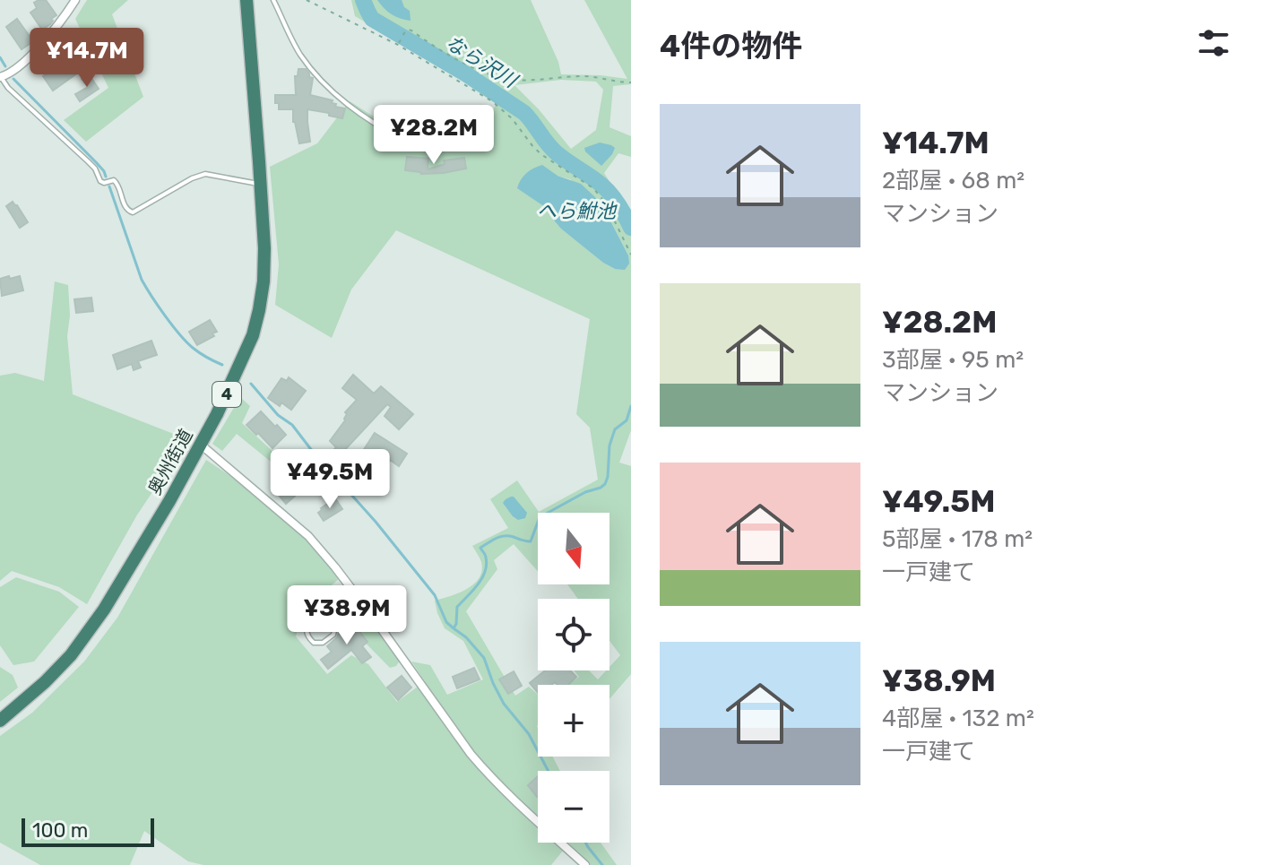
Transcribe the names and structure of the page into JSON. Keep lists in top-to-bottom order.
{
  "streets": {
    "highway": ["4", "奥州街道"]
  },
  "water": ["なら沢川", "へら鮒池"],
  "scale_bar": "100 m",
  "north": "bottom",
  "page": {
    "heading": "4件の物件",
    "price": [
      "¥14.7M",
      "¥28.2M",
      "¥49.5M",
      "¥38.9M"
    ],
    "list": [
      {
        "name": "¥14.7M",
        "note": "2部屋 · 68 m² · マンション"
      },
      {
        "name": "¥28.2M",
        "note": "3部屋 · 95 m² · マンション"
      },
      {
        "name": "¥49.5M",
        "note": "5部屋 · 178 m² · 一戸建て"
      },
      {
        "name": "¥38.9M",
        "note": "4部屋 · 132 m² · 一戸建て"
      }
    ],
    "map_buttons": ["+", "−"],
    "scale": "100 m"
  }
}
